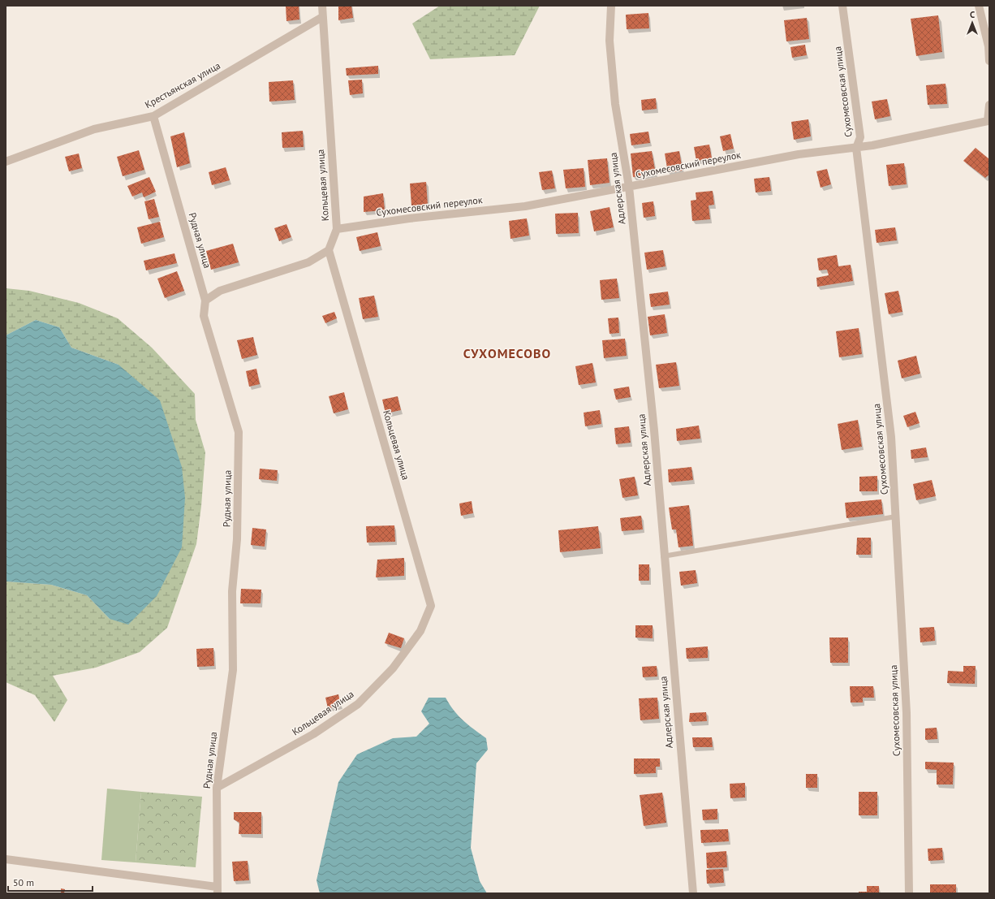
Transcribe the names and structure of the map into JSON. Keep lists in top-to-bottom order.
{
  "streets": {
    "street": [
      "Крестьянская улица",
      "Сухомесовская улица",
      "Сухомесовский переулок",
      "Кольцевая улица",
      "Адлерская улица",
      "Рудная улица"
    ]
  },
  "crossings": [
    ["Крестьянская улица", "Кольцевая улица"],
    ["Крестьянская улица", "Рудная улица"],
    ["Сухомесовская улица", "Сухомесовский переулок"],
    ["Сухомесовский переулок", "Кольцевая улица"],
    ["Сухомесовский переулок", "Адлерская улица"],
    ["Кольцевая улица", "Рудная улица"]
  ],
  "districts": ["СУХОМЕСОВО"],
  "scale_bar": "50 m",
  "north": "top"
}
